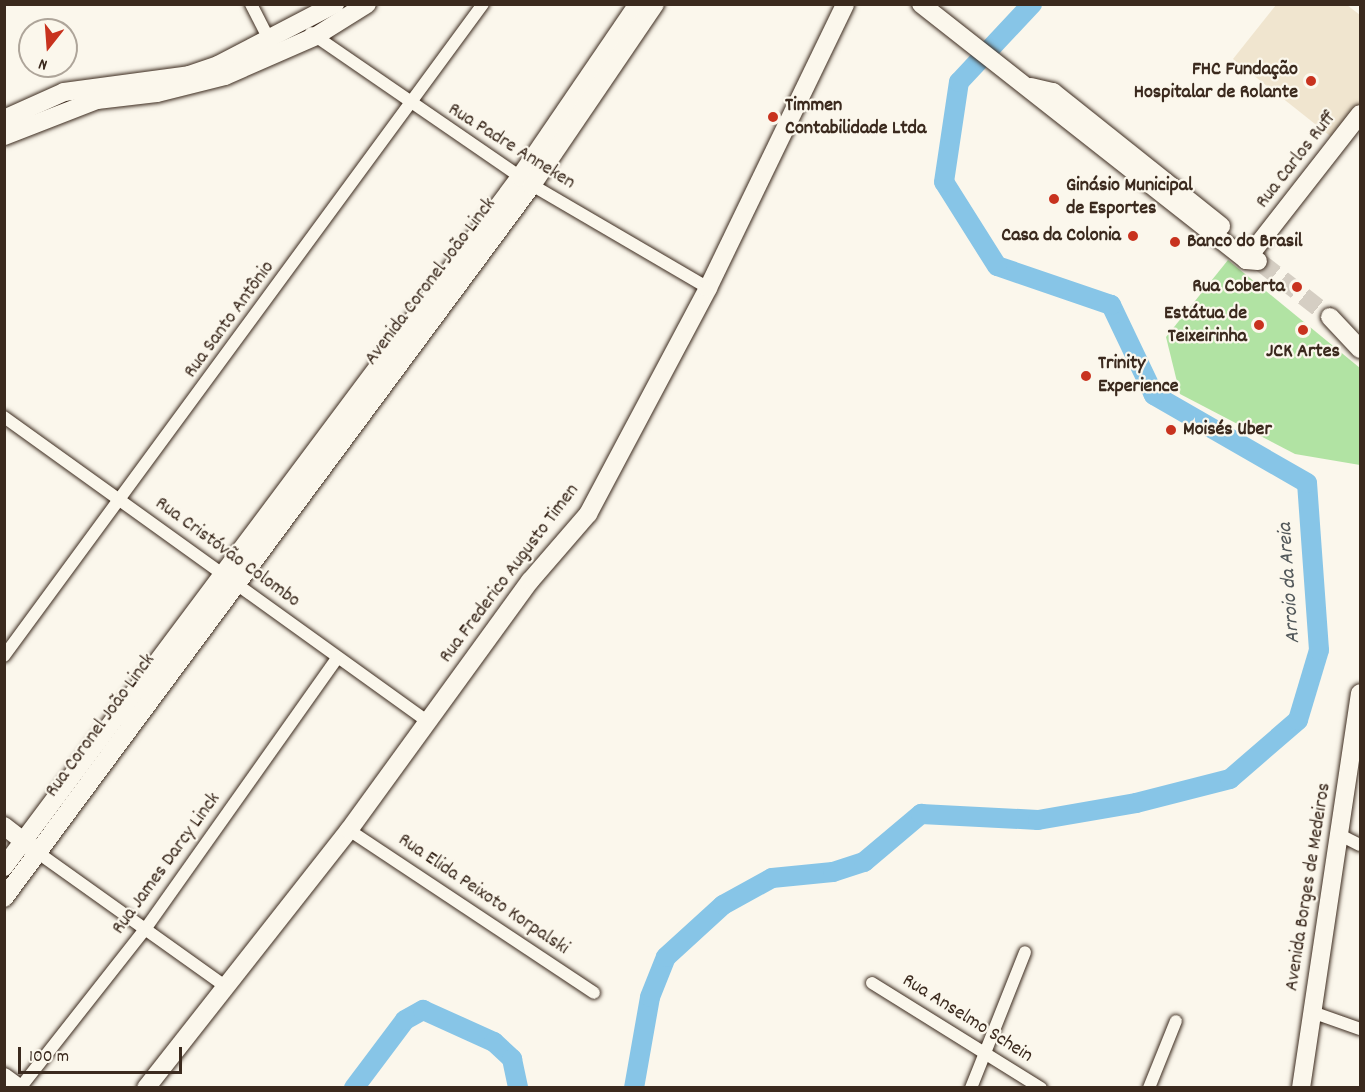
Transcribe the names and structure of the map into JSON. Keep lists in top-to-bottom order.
{
  "streets": {
    "main road": [
      "Rua Carlos Ruff",
      "Avenida Coronel João Linck",
      "Rua Frederico Augusto Timen",
      "Rua Coronel João Linck",
      "Avenida Borges de Medeiros"
    ],
    "street": [
      "Rua Padre Anneken",
      "Rua Santo Antônio",
      "Rua Cristóvão Colombo",
      "Rua James Darcy Linck",
      "Rua Elida Peixoto Korpalski",
      "Rua Anselmo Schein"
    ]
  },
  "crossings": [
    ["Rua Padre Anneken", "Avenida Coronel João Linck"],
    ["Rua Padre Anneken", "Rua Santo Antônio"],
    ["Rua Padre Anneken", "Rua Frederico Augusto Timen"],
    ["Avenida Coronel João Linck", "Rua Cristóvão Colombo"],
    ["Avenida Coronel João Linck", "Rua Coronel João Linck"],
    ["Rua Santo Antônio", "Rua Cristóvão Colombo"],
    ["Rua Cristóvão Colombo", "Rua Frederico Augusto Timen"],
    ["Rua Cristóvão Colombo", "Rua Coronel João Linck"],
    ["Rua Cristóvão Colombo", "Rua James Darcy Linck"],
    ["Rua Frederico Augusto Timen", "Rua Elida Peixoto Korpalski"]
  ],
  "water": ["Arroio da Areia"],
  "places": [
    "FHC Fundação Hospitalar de Rolante",
    "Timmen Contabilidade Ltda",
    "Ginásio Municipal de Esportes",
    "Casa da Colonia",
    "Banco do Brasil",
    "Rua Coberta",
    "Estátua de Teixeirinha",
    "JCK Artes",
    "Trinity Experience",
    "Moisés Uber"
  ],
  "scale_bar": "100 m",
  "north": "bottom"
}
